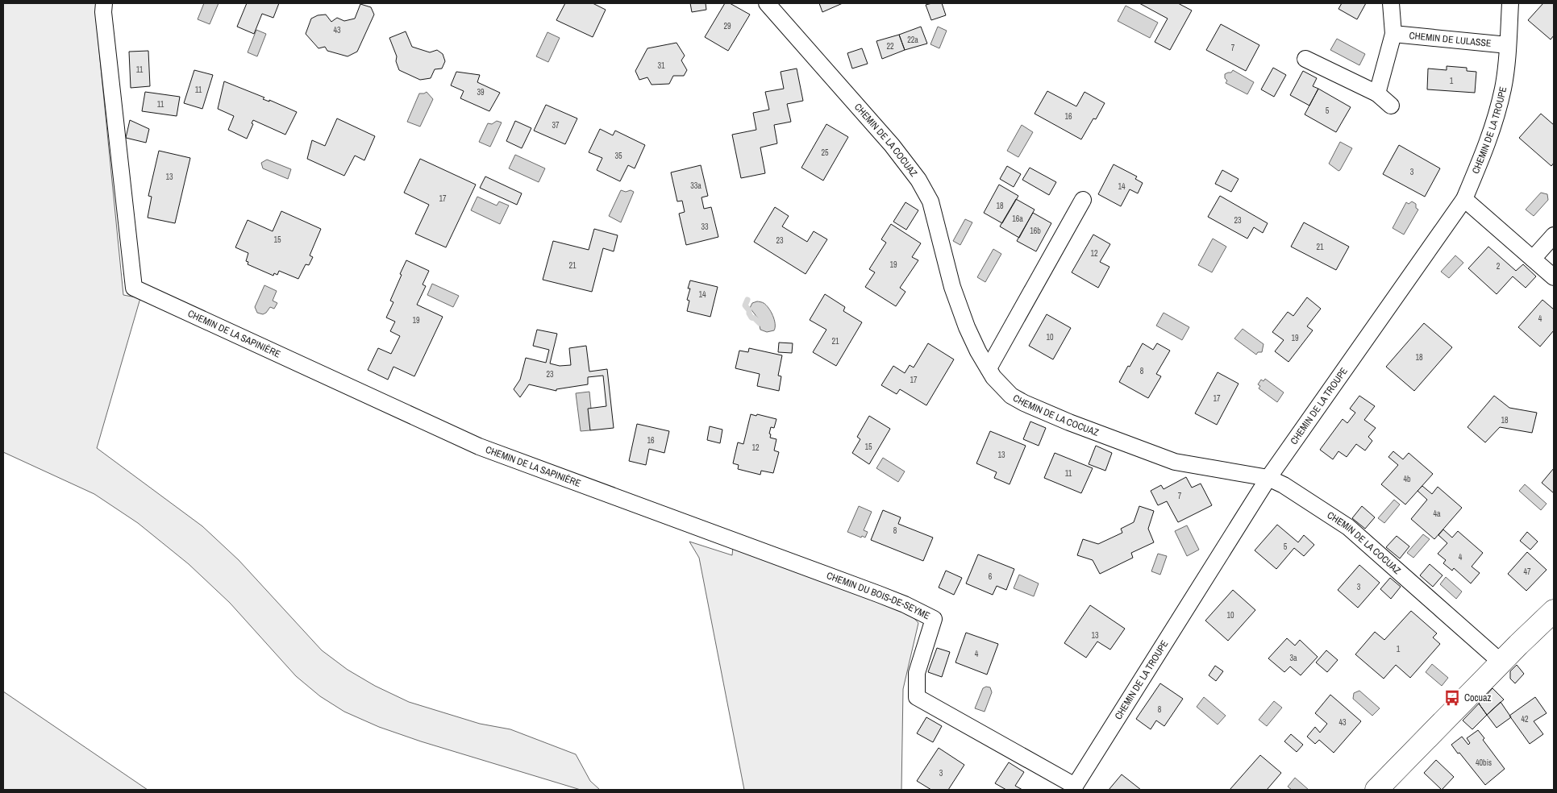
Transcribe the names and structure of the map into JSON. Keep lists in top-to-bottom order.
{
  "streets": {
    "street": [
      "CHEMIN DE LULASSE",
      "CHEMIN DE LA TROUPE",
      "CHEMIN DE LA COCUAZ",
      "CHEMIN DE LA SAPINIÈRE",
      "CHEMIN DU BOIS-DE-SEYME"
    ]
  },
  "crossings": [
    ["CHEMIN DE LULASSE", "CHEMIN DE LA TROUPE"],
    ["CHEMIN DE LA TROUPE", "CHEMIN DE LA COCUAZ"],
    ["CHEMIN DE LA TROUPE", "CHEMIN DU BOIS-DE-SEYME"],
    ["CHEMIN DE LA SAPINIÈRE", "CHEMIN DU BOIS-DE-SEYME"]
  ],
  "places": {
    "bus stop": ["Cocuaz"]
  },
  "house_numbers": [
    "29",
    "43",
    "22a",
    "22",
    "7",
    "31",
    "11",
    "1",
    "11",
    "39",
    "11",
    "5",
    "16",
    "37",
    "25",
    "35",
    "3",
    "13",
    "33a",
    "14",
    "17",
    "18",
    "16a",
    "23",
    "33",
    "16b",
    "15",
    "23",
    "21",
    "12",
    "19",
    "21",
    "2",
    "14",
    "4",
    "19",
    "10",
    "19",
    "21",
    "18",
    "8",
    "23",
    "17",
    "17",
    "18",
    "16",
    "15",
    "12",
    "13",
    "11",
    "4b",
    "7",
    "4a",
    "8",
    "5",
    "4",
    "47",
    "6",
    "3",
    "10",
    "13",
    "1",
    "4",
    "3a",
    "8",
    "42",
    "43",
    "40bis",
    "3"
  ]
}
